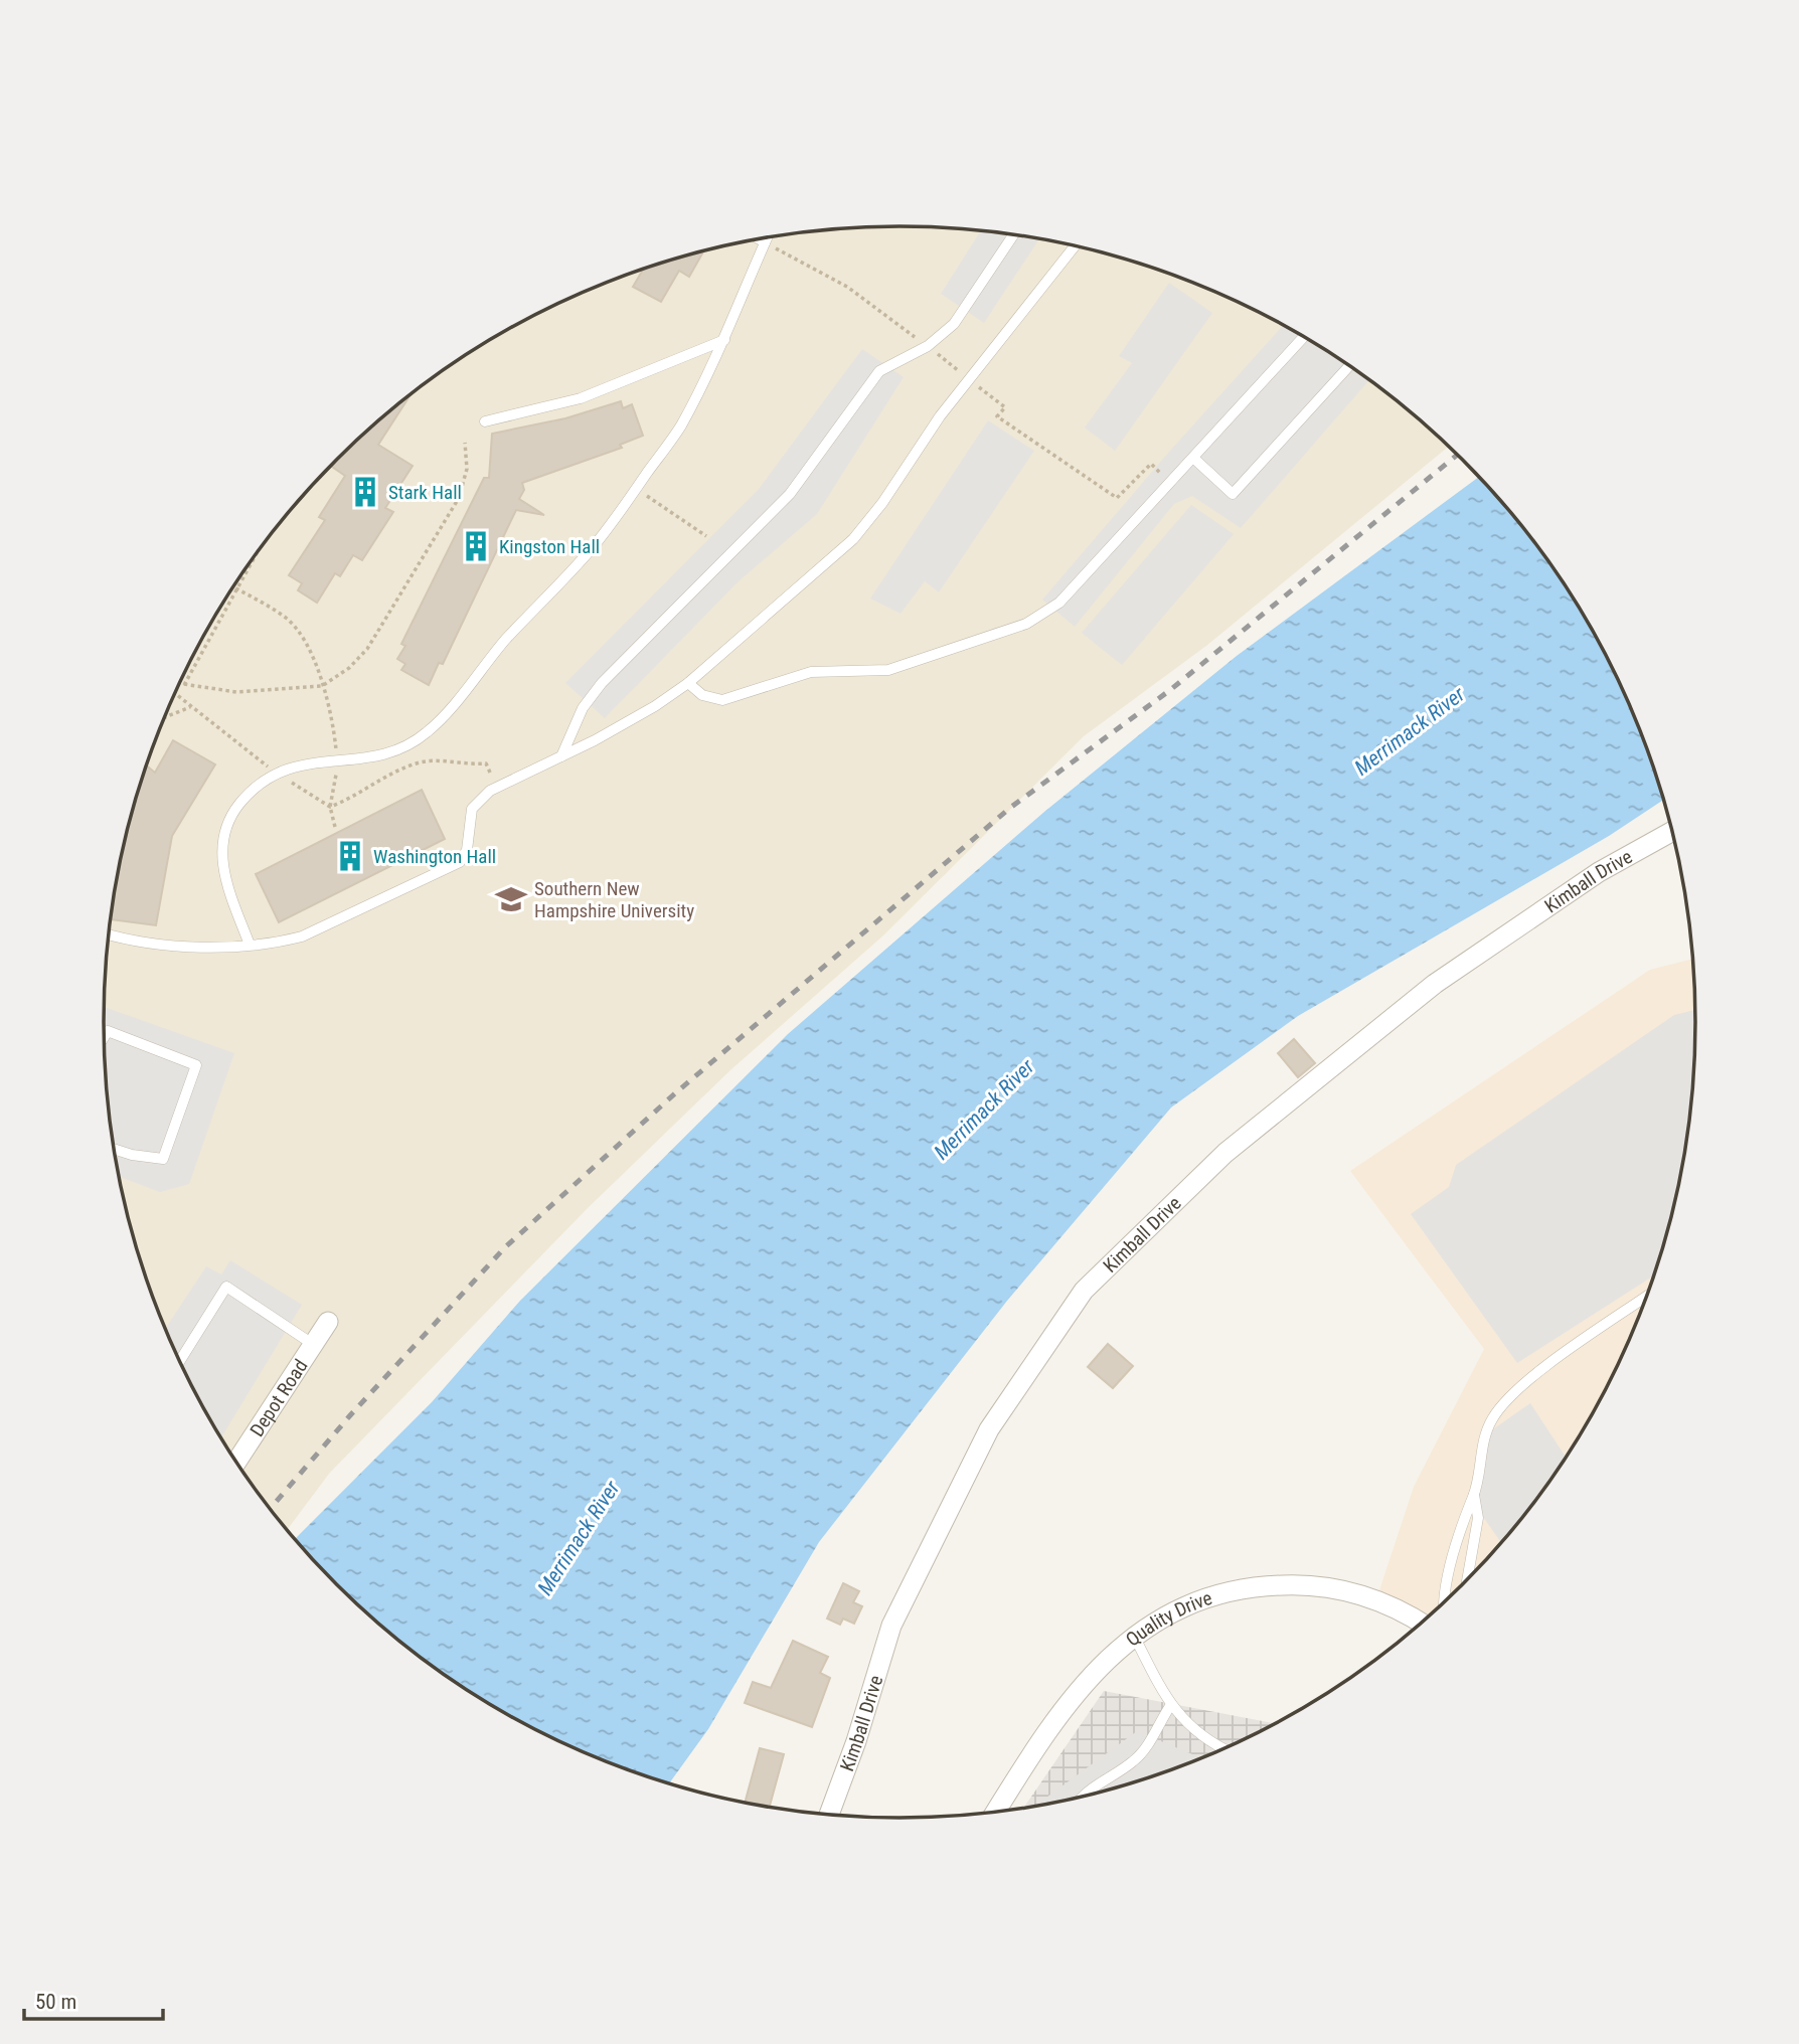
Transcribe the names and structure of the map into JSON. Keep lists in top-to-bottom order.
{
  "streets": {
    "street": ["Kimball Drive", "Depot Road", "Quality Drive"]
  },
  "water": ["Merrimack River"],
  "places": {
    "building": ["Stark Hall", "Kingston Hall", "Washington Hall"],
    "school or university": ["Southern New Hampshire University"]
  },
  "scale_bar": "50 m"
}
